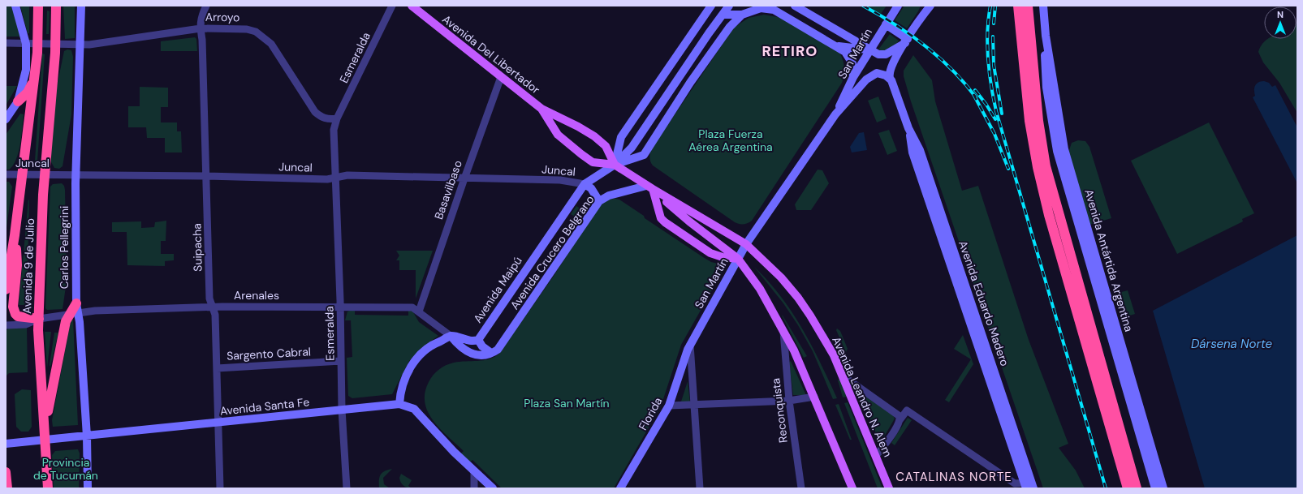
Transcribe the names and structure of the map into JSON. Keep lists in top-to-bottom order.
{
  "streets": {
    "highway": ["Avenida 9 de Julio"],
    "main road": [
      "San Martín",
      "Avenida Del Libertador",
      "Carlos Pellegrini",
      "Avenida Crucero Belgrano",
      "Avenida Antártida Argentina",
      "Avenida Maipú",
      "Arenales",
      "Avenida Eduardo Madero",
      "Avenida Leandro N. Alem",
      "Avenida Santa Fe",
      "Florida"
    ],
    "street": [
      "Arroyo",
      "Esmeralda",
      "Juncal",
      "Basavilbaso",
      "Suipacha",
      "Sargento Cabral",
      "Reconquista"
    ]
  },
  "crossings": [
    ["Arroyo", "Esmeralda"],
    ["Arroyo", "Carlos Pellegrini"],
    ["Arroyo", "Suipacha"],
    ["Arroyo", "Avenida 9 de Julio"],
    ["San Martín", "Avenida Del Libertador"],
    ["San Martín", "Avenida Eduardo Madero"],
    ["San Martín", "Avenida Leandro N. Alem"],
    ["San Martín", "Florida"],
    ["Avenida Del Libertador", "Basavilbaso"],
    ["Avenida Del Libertador", "Avenida Crucero Belgrano"],
    ["Avenida Del Libertador", "Avenida Maipú"],
    ["Avenida Del Libertador", "Avenida Leandro N. Alem"],
    ["Esmeralda", "Juncal"],
    ["Esmeralda", "Arenales"],
    ["Esmeralda", "Sargento Cabral"],
    ["Esmeralda", "Avenida Santa Fe"],
    ["Juncal", "Basavilbaso"],
    ["Juncal", "Carlos Pellegrini"],
    ["Juncal", "Suipacha"],
    ["Juncal", "Avenida 9 de Julio"],
    ["Juncal", "Avenida Maipú"],
    ["Basavilbaso", "Arenales"],
    ["Carlos Pellegrini", "Arenales"],
    ["Carlos Pellegrini", "Avenida Santa Fe"],
    ["Suipacha", "Arenales"],
    ["Suipacha", "Sargento Cabral"],
    ["Suipacha", "Avenida Santa Fe"],
    ["Avenida Crucero Belgrano", "Arenales"],
    ["Avenida 9 de Julio", "Arenales"],
    ["Avenida 9 de Julio", "Avenida Santa Fe"],
    ["Avenida Maipú", "Arenales"]
  ],
  "districts": ["RETIRO", "CATALINAS NORTE"],
  "water": ["Dársena Norte"],
  "parks": ["Plaza Fuerza Aérea Argentina", "Plaza San Martín", "Provincia de Tucumán"],
  "north": "top"
}
